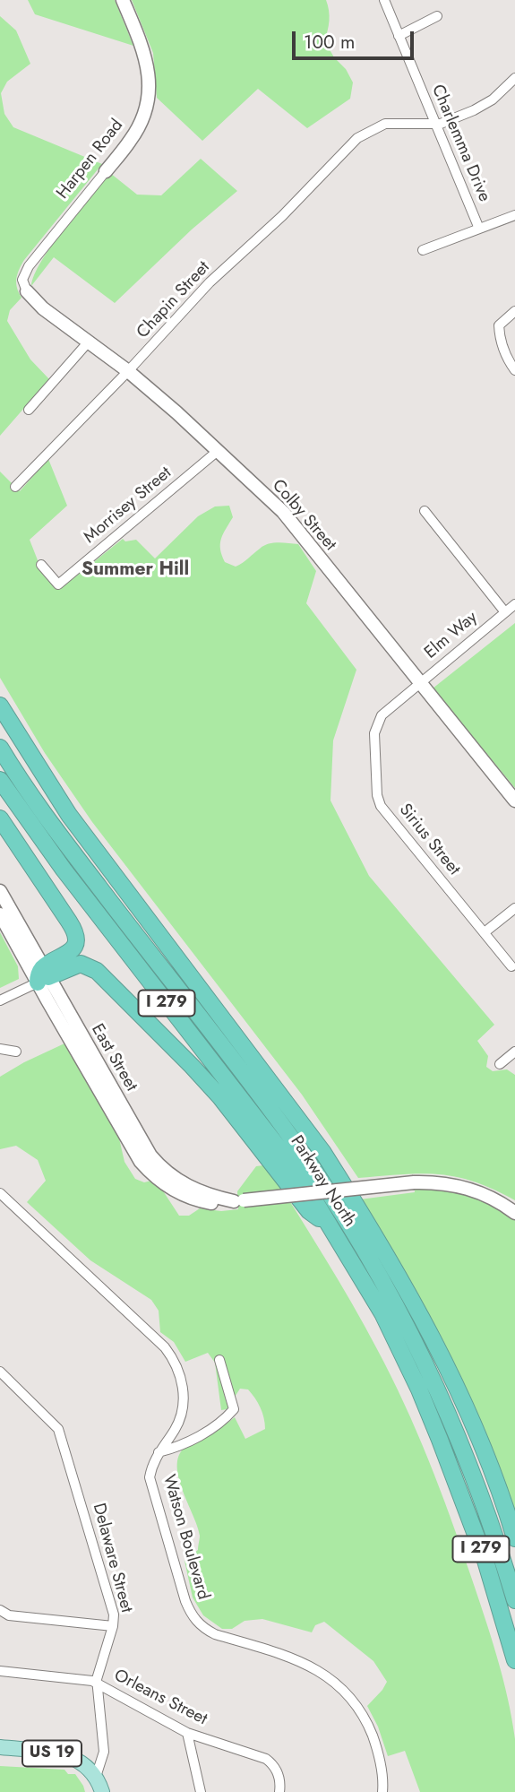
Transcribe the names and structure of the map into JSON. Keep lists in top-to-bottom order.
{
  "streets": {
    "highway": ["I 279", "Parkway North"],
    "main road": ["US 19"],
    "street": [
      "Charlemma Drive",
      "Harpen Road",
      "Chapin Street",
      "Morrisey Street",
      "Colby Street",
      "Elm Way",
      "Sirius Street",
      "East Street",
      "Watson Boulevard",
      "Delaware Street",
      "Orleans Street"
    ]
  },
  "crossings": [
    ["Charlemma Drive", "Chapin Street"],
    ["Harpen Road", "Colby Street"],
    ["Chapin Street", "Colby Street"],
    ["Morrisey Street", "Colby Street"],
    ["Colby Street", "Elm Way"],
    ["Elm Way", "Sirius Street"],
    ["Delaware Street", "Orleans Street"],
    ["Delaware Street", "US 19"]
  ],
  "districts": ["Summer Hill"],
  "scale_bar": "100 m"
}
